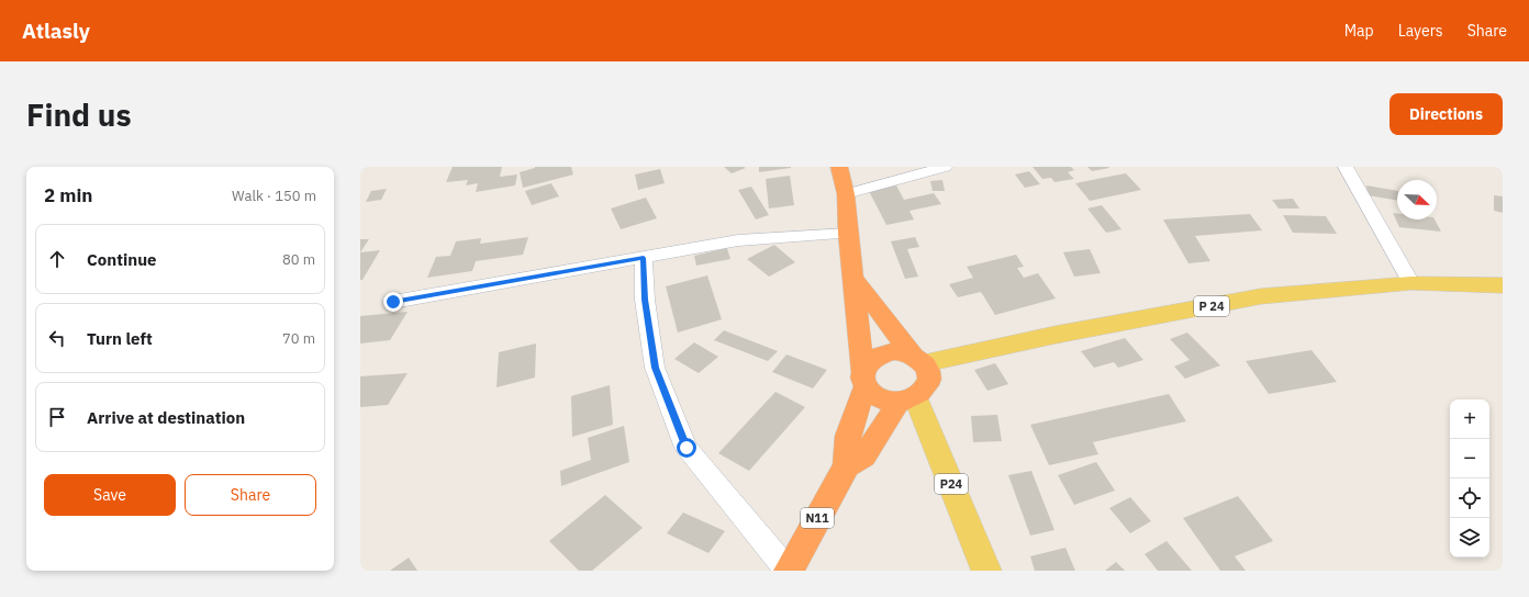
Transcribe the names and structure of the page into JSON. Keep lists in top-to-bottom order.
{
  "streets": {
    "highway": ["N11"],
    "main road": ["P 24", "P24"]
  },
  "crossings": [
    ["P 24", "P24"]
  ],
  "north": "bottom right",
  "page": {
    "header": "Atlasly",
    "nav": ["Map", "Layers", "Share"],
    "buttons": [
      "Directions",
      ["Save", "Share"]
    ],
    "title": "Find us",
    "heading": ["2 min", "Walk · 150 m"],
    "list": [
      ["Continue", "80 m"],
      ["Turn left", "70 m"],
      "Arrive at destination"
    ],
    "map_buttons": ["+", "−"]
  }
}
